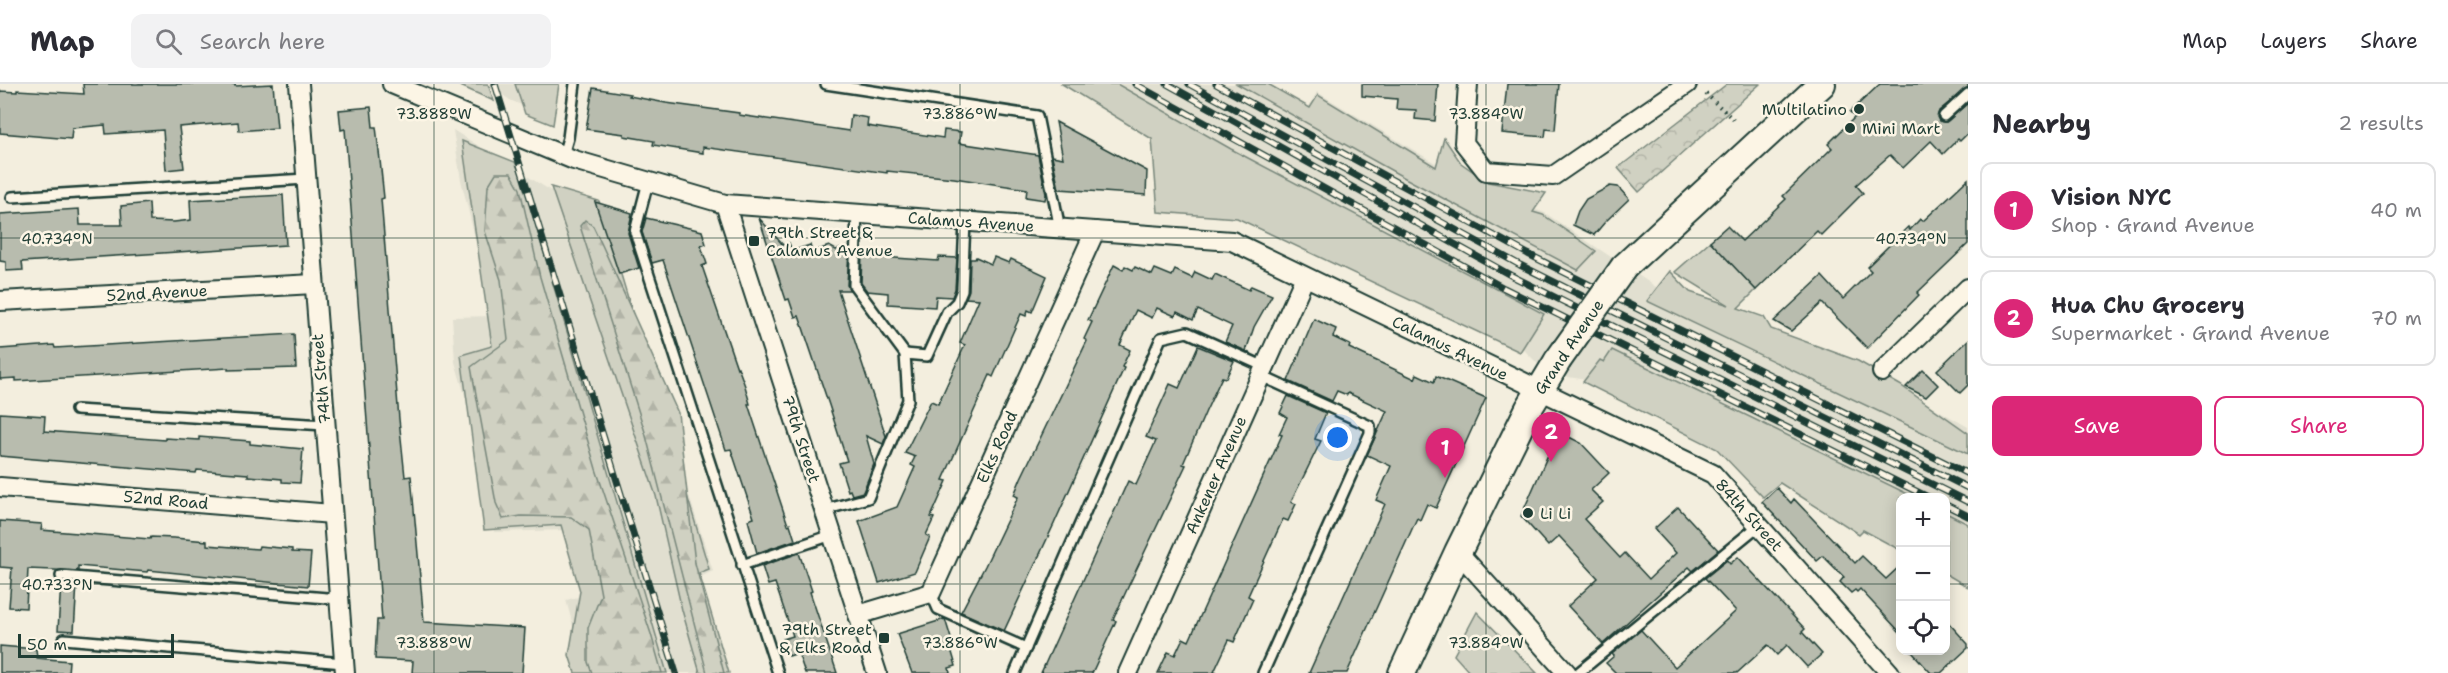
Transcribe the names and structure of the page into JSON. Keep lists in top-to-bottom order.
{
  "streets": {
    "main road": ["Grand Avenue"],
    "street": [
      "Calamus Avenue",
      "52nd Avenue",
      "74th Street",
      "79th Street",
      "Elks Road",
      "Ankener Avenue",
      "52nd Road",
      "84th Street"
    ]
  },
  "crossings": [
    ["Calamus Avenue", "Grand Avenue"],
    ["Calamus Avenue", "79th Street"],
    ["Calamus Avenue", "Elks Road"],
    ["Calamus Avenue", "Ankener Avenue"],
    ["Calamus Avenue", "84th Street"],
    ["52nd Avenue", "74th Street"],
    ["Grand Avenue", "84th Street"],
    ["74th Street", "52nd Road"]
  ],
  "places": {
    "other": ["Multilatino", "Mini Mart", "Li Li"],
    "transit": ["79th Street & Calamus Avenue", "79th Street & Elks Road"]
  },
  "scale_bar": "50 m",
  "page": {
    "header": "Map",
    "search": "Search here",
    "nav": ["Map", "Layers", "Share"],
    "heading": ["Nearby", "2 results"],
    "list": [
      {
        "mark": "1",
        "name": "Vision NYC",
        "note": "Shop · Grand Avenue",
        "value": "40 m"
      },
      {
        "mark": "2",
        "name": "Hua Chu Grocery",
        "note": "Supermarket · Grand Avenue",
        "value": "70 m"
      }
    ],
    "buttons": ["Save", "Share"],
    "pins": ["2", "1"],
    "map_buttons": ["+", "−"],
    "scale": "50 m"
  },
  "coordinates": [
    "73.888°W",
    "73.886°W",
    "73.884°W",
    "40.734°N",
    "40.733°N"
  ]
}
